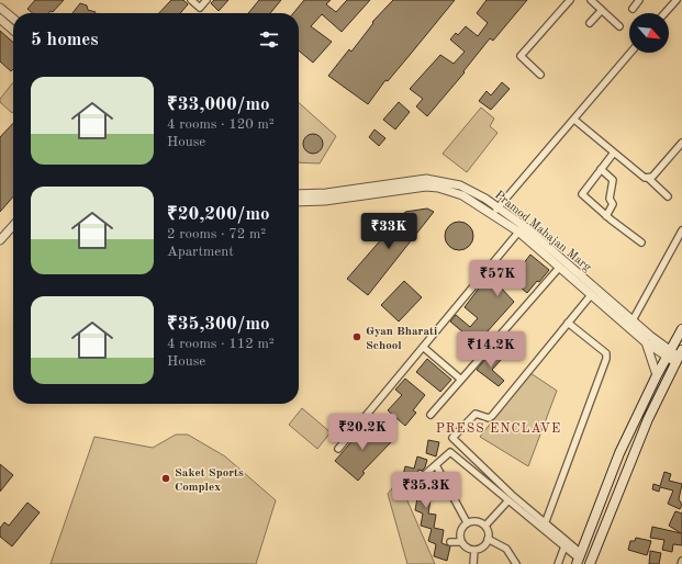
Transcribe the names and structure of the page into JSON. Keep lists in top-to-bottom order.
{
  "streets": {
    "street": ["Pramod Mahajan Marg"]
  },
  "districts": ["PRESS ENCLAVE"],
  "places": ["Gyan Bharati School", "Saket Sports Complex"],
  "north": "bottom right",
  "page": {
    "heading": "5 homes",
    "list": [
      {
        "name": "₹33,000/mo",
        "note": "4 rooms · 120 m² · House"
      },
      {
        "name": "₹20,200/mo",
        "note": "2 rooms · 72 m² · Apartment"
      },
      {
        "name": "₹35,300/mo",
        "note": "4 rooms · 112 m² · House"
      }
    ],
    "price": [
      "₹33K",
      "₹57K",
      "₹14.2K",
      "₹20.2K",
      "₹35.3K"
    ]
  }
}
